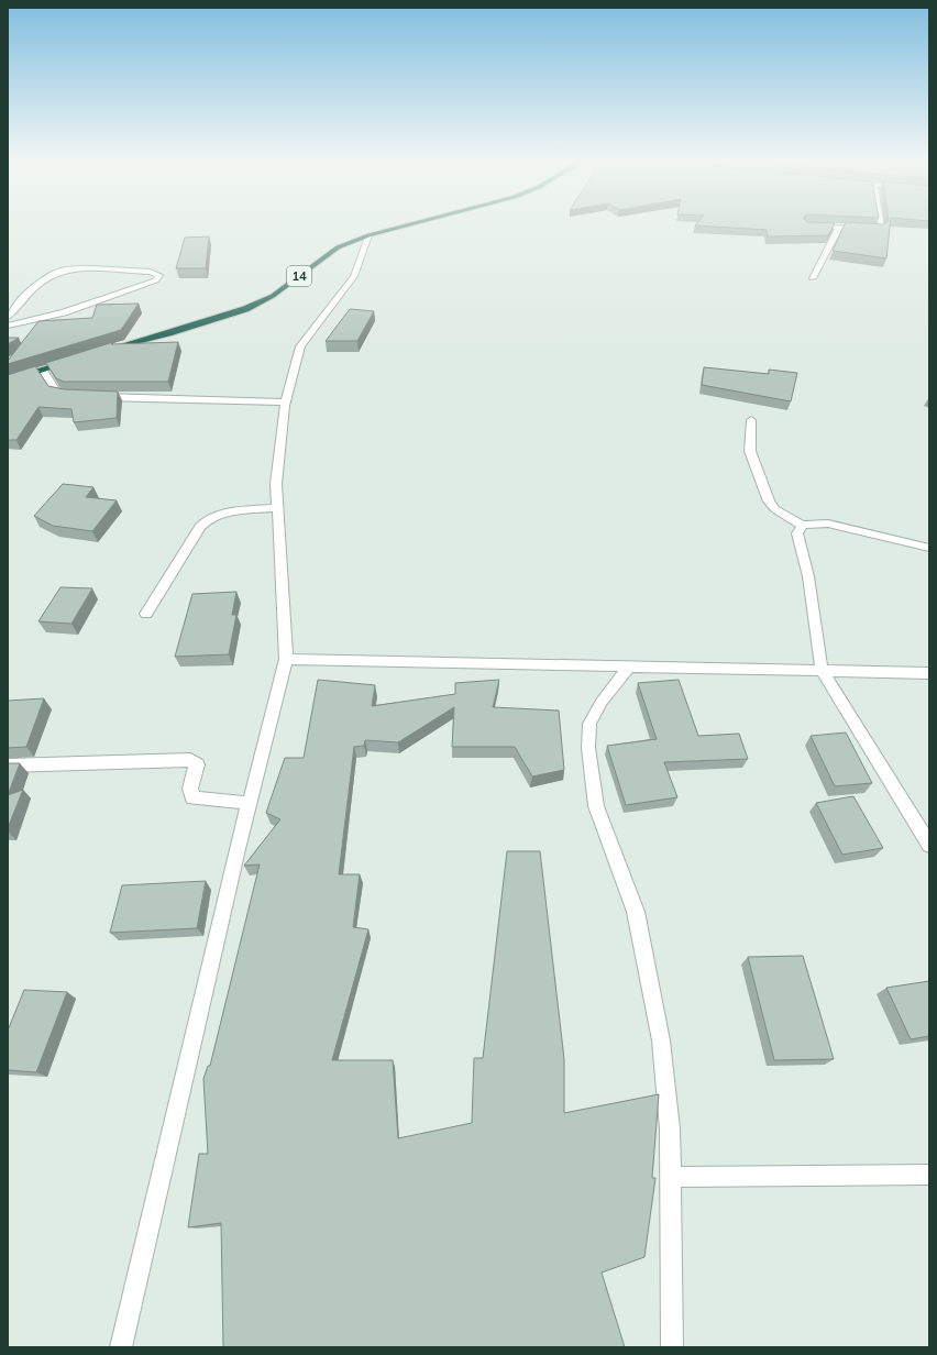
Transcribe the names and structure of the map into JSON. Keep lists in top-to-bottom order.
{
  "streets": {
    "highway": ["14"]
  }
}
